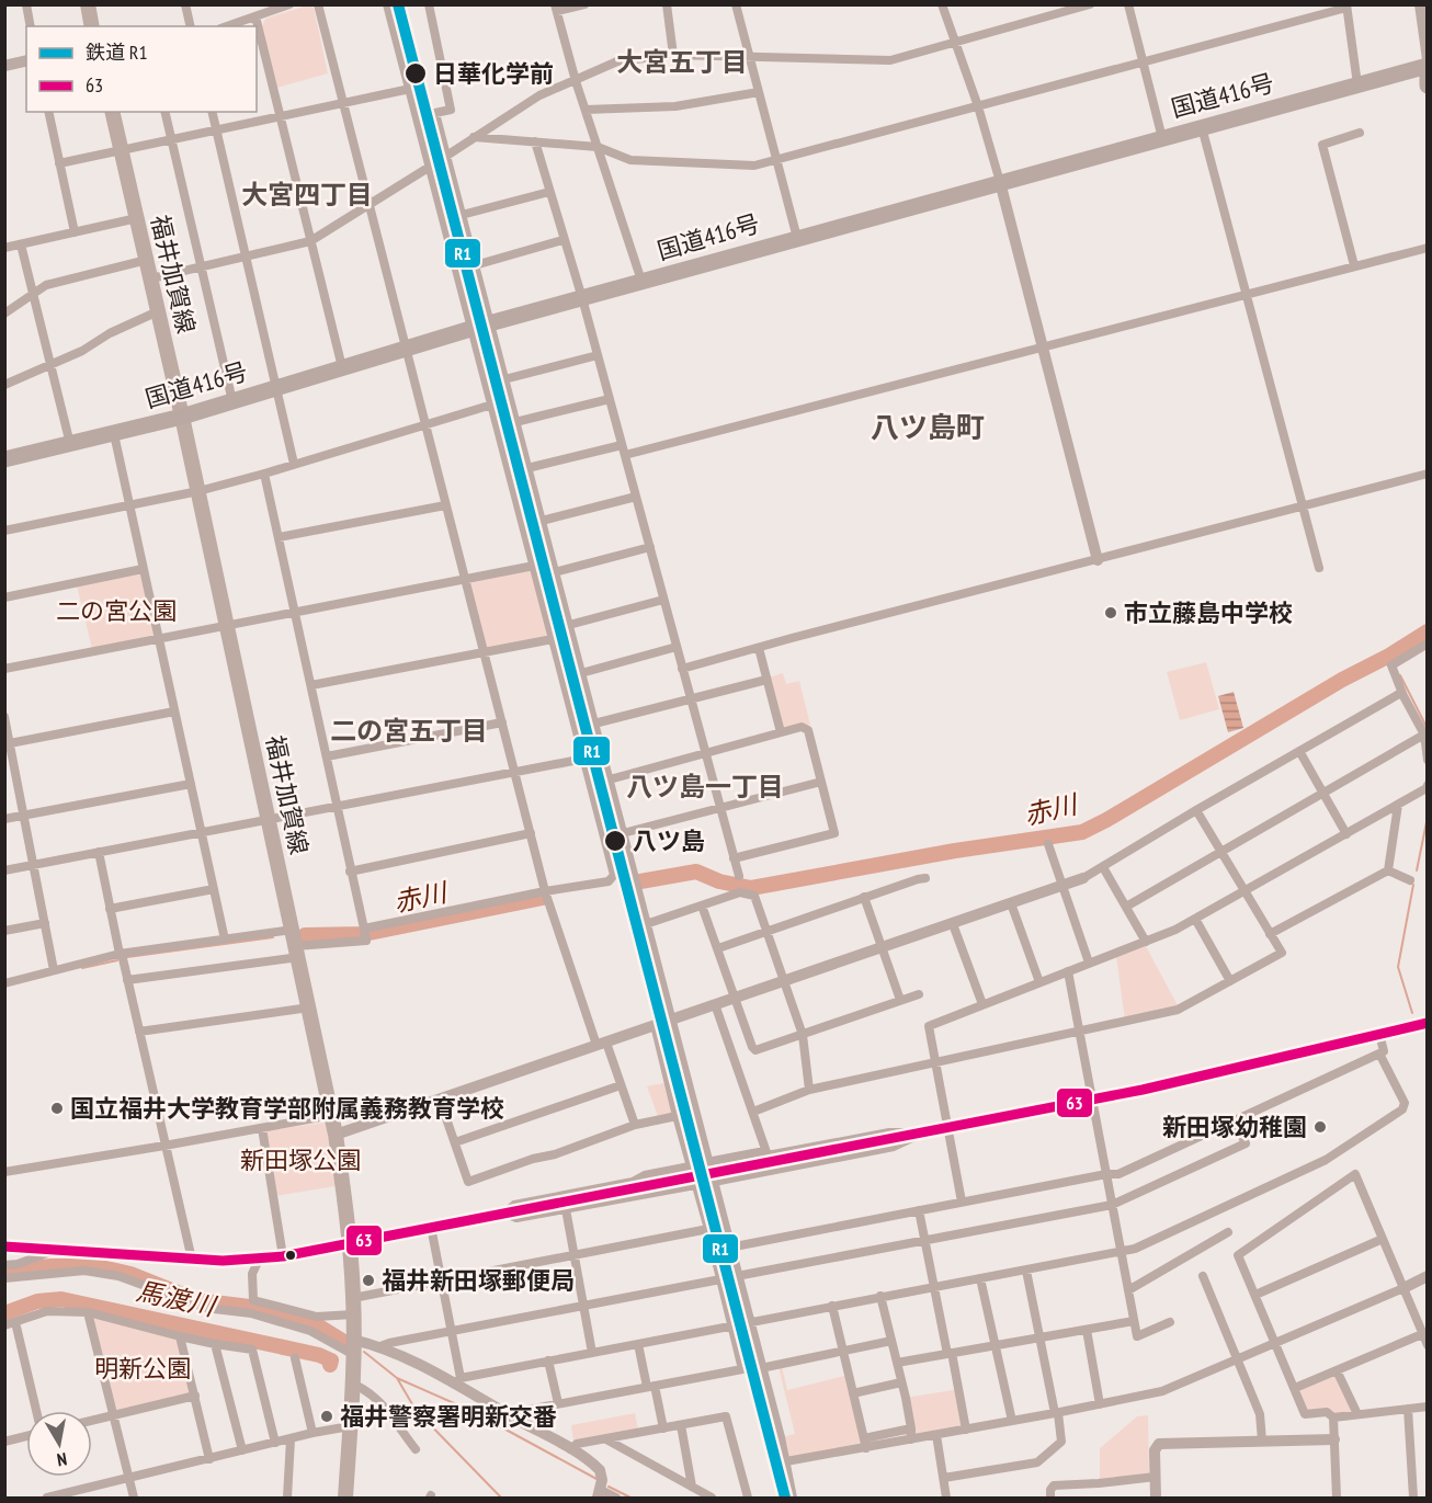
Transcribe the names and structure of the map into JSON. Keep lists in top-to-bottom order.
{
  "streets": {
    "highway": ["国道416号"],
    "main road": ["福井加賀線"]
  },
  "crossings": [
    ["国道416号", "福井加賀線"]
  ],
  "districts": [
    "大宮五丁目",
    "大宮四丁目",
    "八ツ島町",
    "二の宮五丁目",
    "八ツ島一丁目"
  ],
  "water": ["赤川", "馬渡川"],
  "parks": ["二の宮公園", "新田塚公園", "明新公園"],
  "places": [
    "日華化学前",
    "市立藤島中学校",
    "八ツ島",
    "国立福井大学教育学部附属義務教育学校",
    "新田塚幼稚園",
    "福井新田塚郵便局",
    "福井警察署明新交番"
  ],
  "lines": ["rail line R1", "transit line 63"],
  "legend": ["鉄道 R1", "63"],
  "north": "bottom"
}
